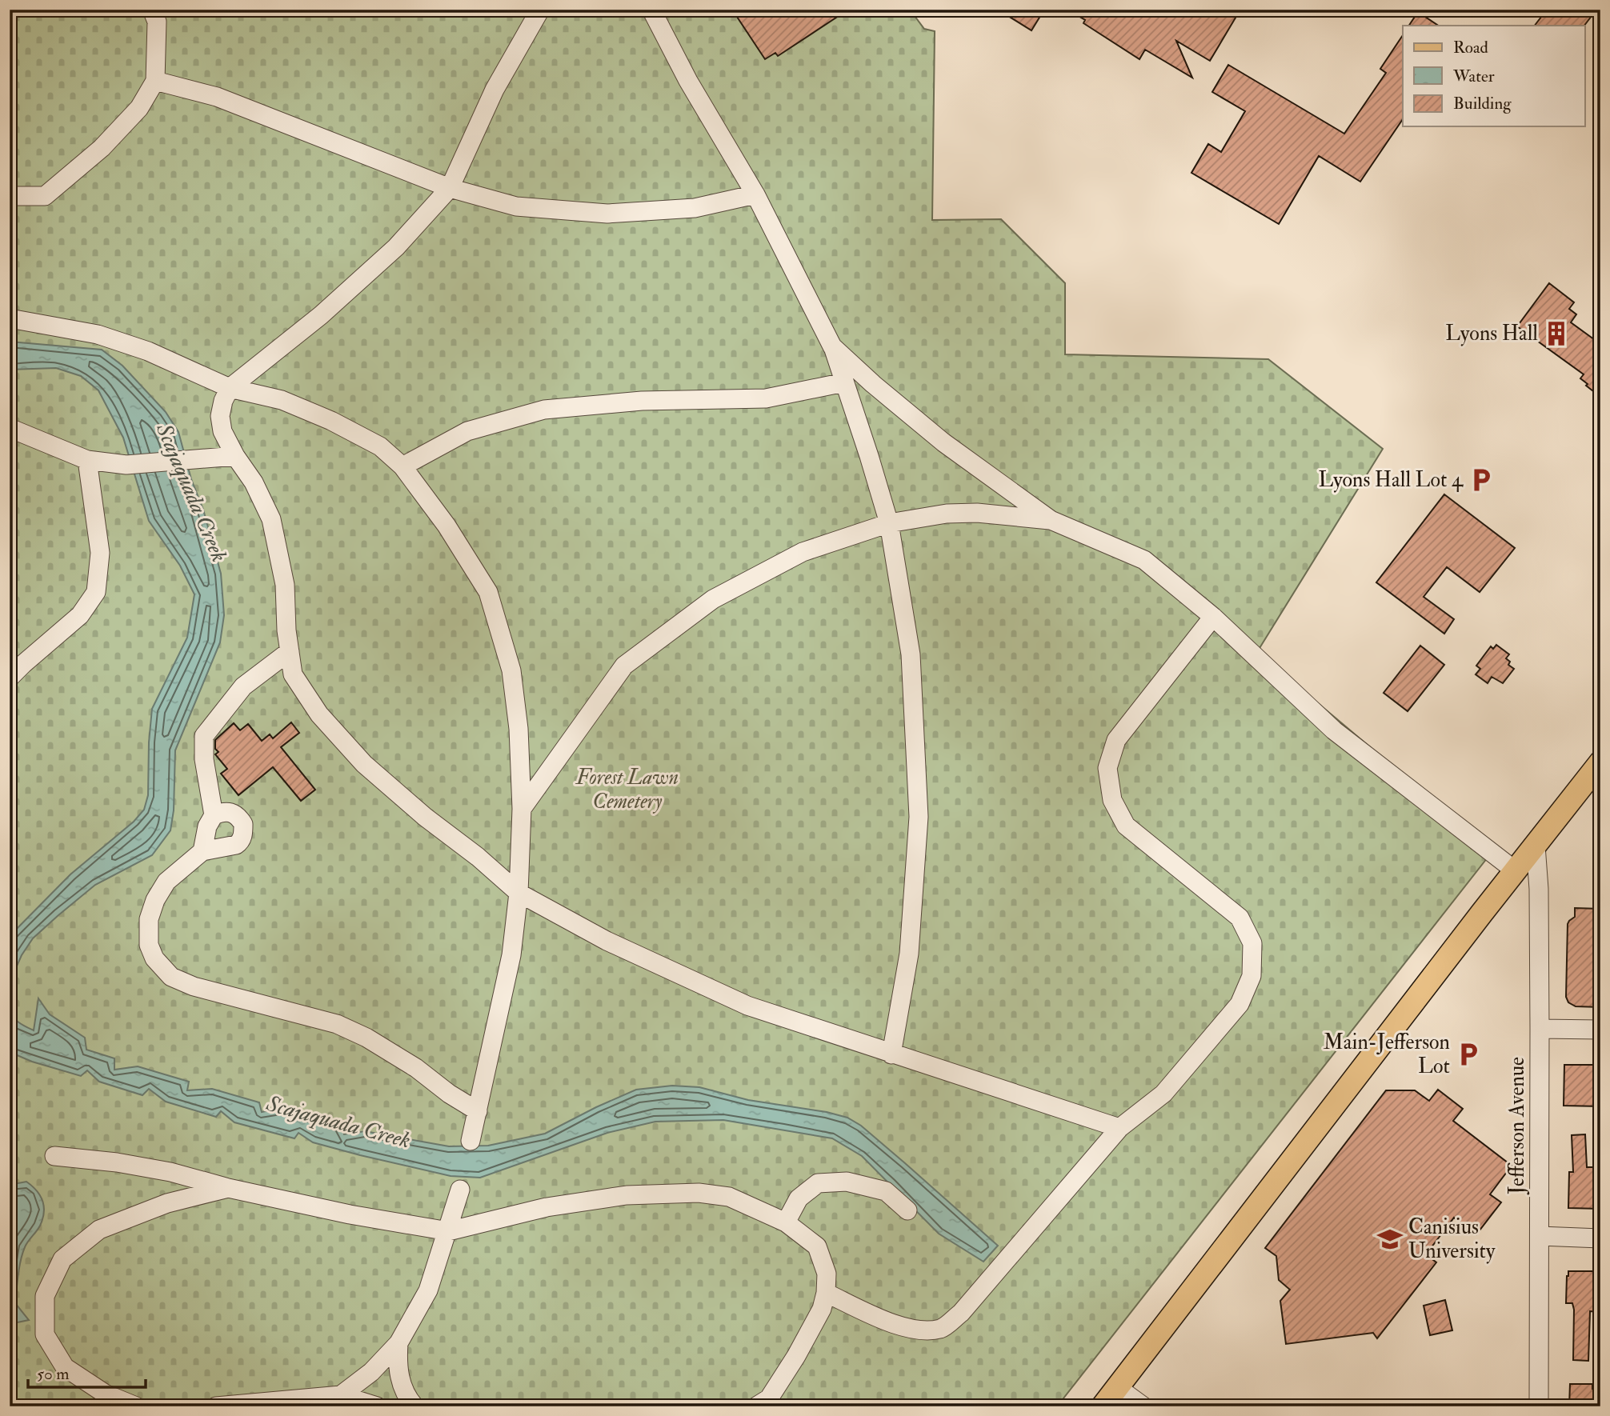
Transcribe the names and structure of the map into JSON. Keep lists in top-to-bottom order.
{
  "streets": {
    "street": ["Jefferson Avenue"]
  },
  "water": ["Scajaquada Creek"],
  "parks": ["Forest Lawn Cemetery"],
  "places": {
    "building": ["Lyons Hall"],
    "parking": ["Lyons Hall Lot 4", "Main-Jefferson Lot"],
    "school or university": ["Canisius University"]
  },
  "legend": ["Road", "Water", "Building"],
  "scale_bar": "50 m"
}
